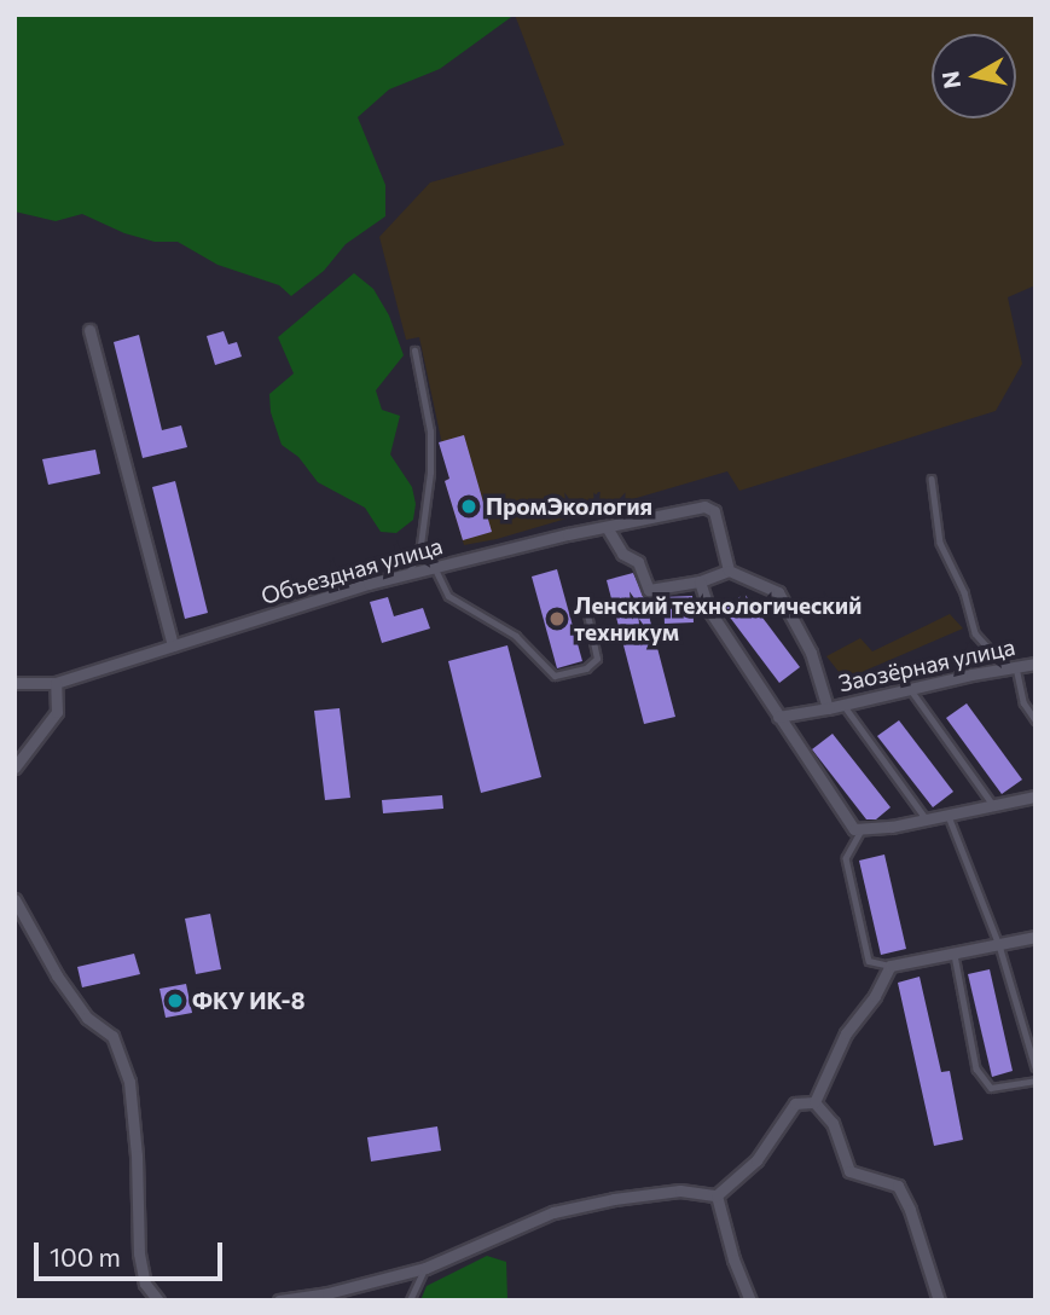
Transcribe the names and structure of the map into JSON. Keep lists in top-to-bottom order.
{
  "streets": {
    "street": ["Объездная улица", "Заозёрная улица"]
  },
  "crossings": [
    ["Объездная улица", "Заозёрная улица"]
  ],
  "places": ["ПромЭкология", "Ленский технологический техникум", "ФКУ ИК-8"],
  "scale_bar": "100 m",
  "north": "left"
}
